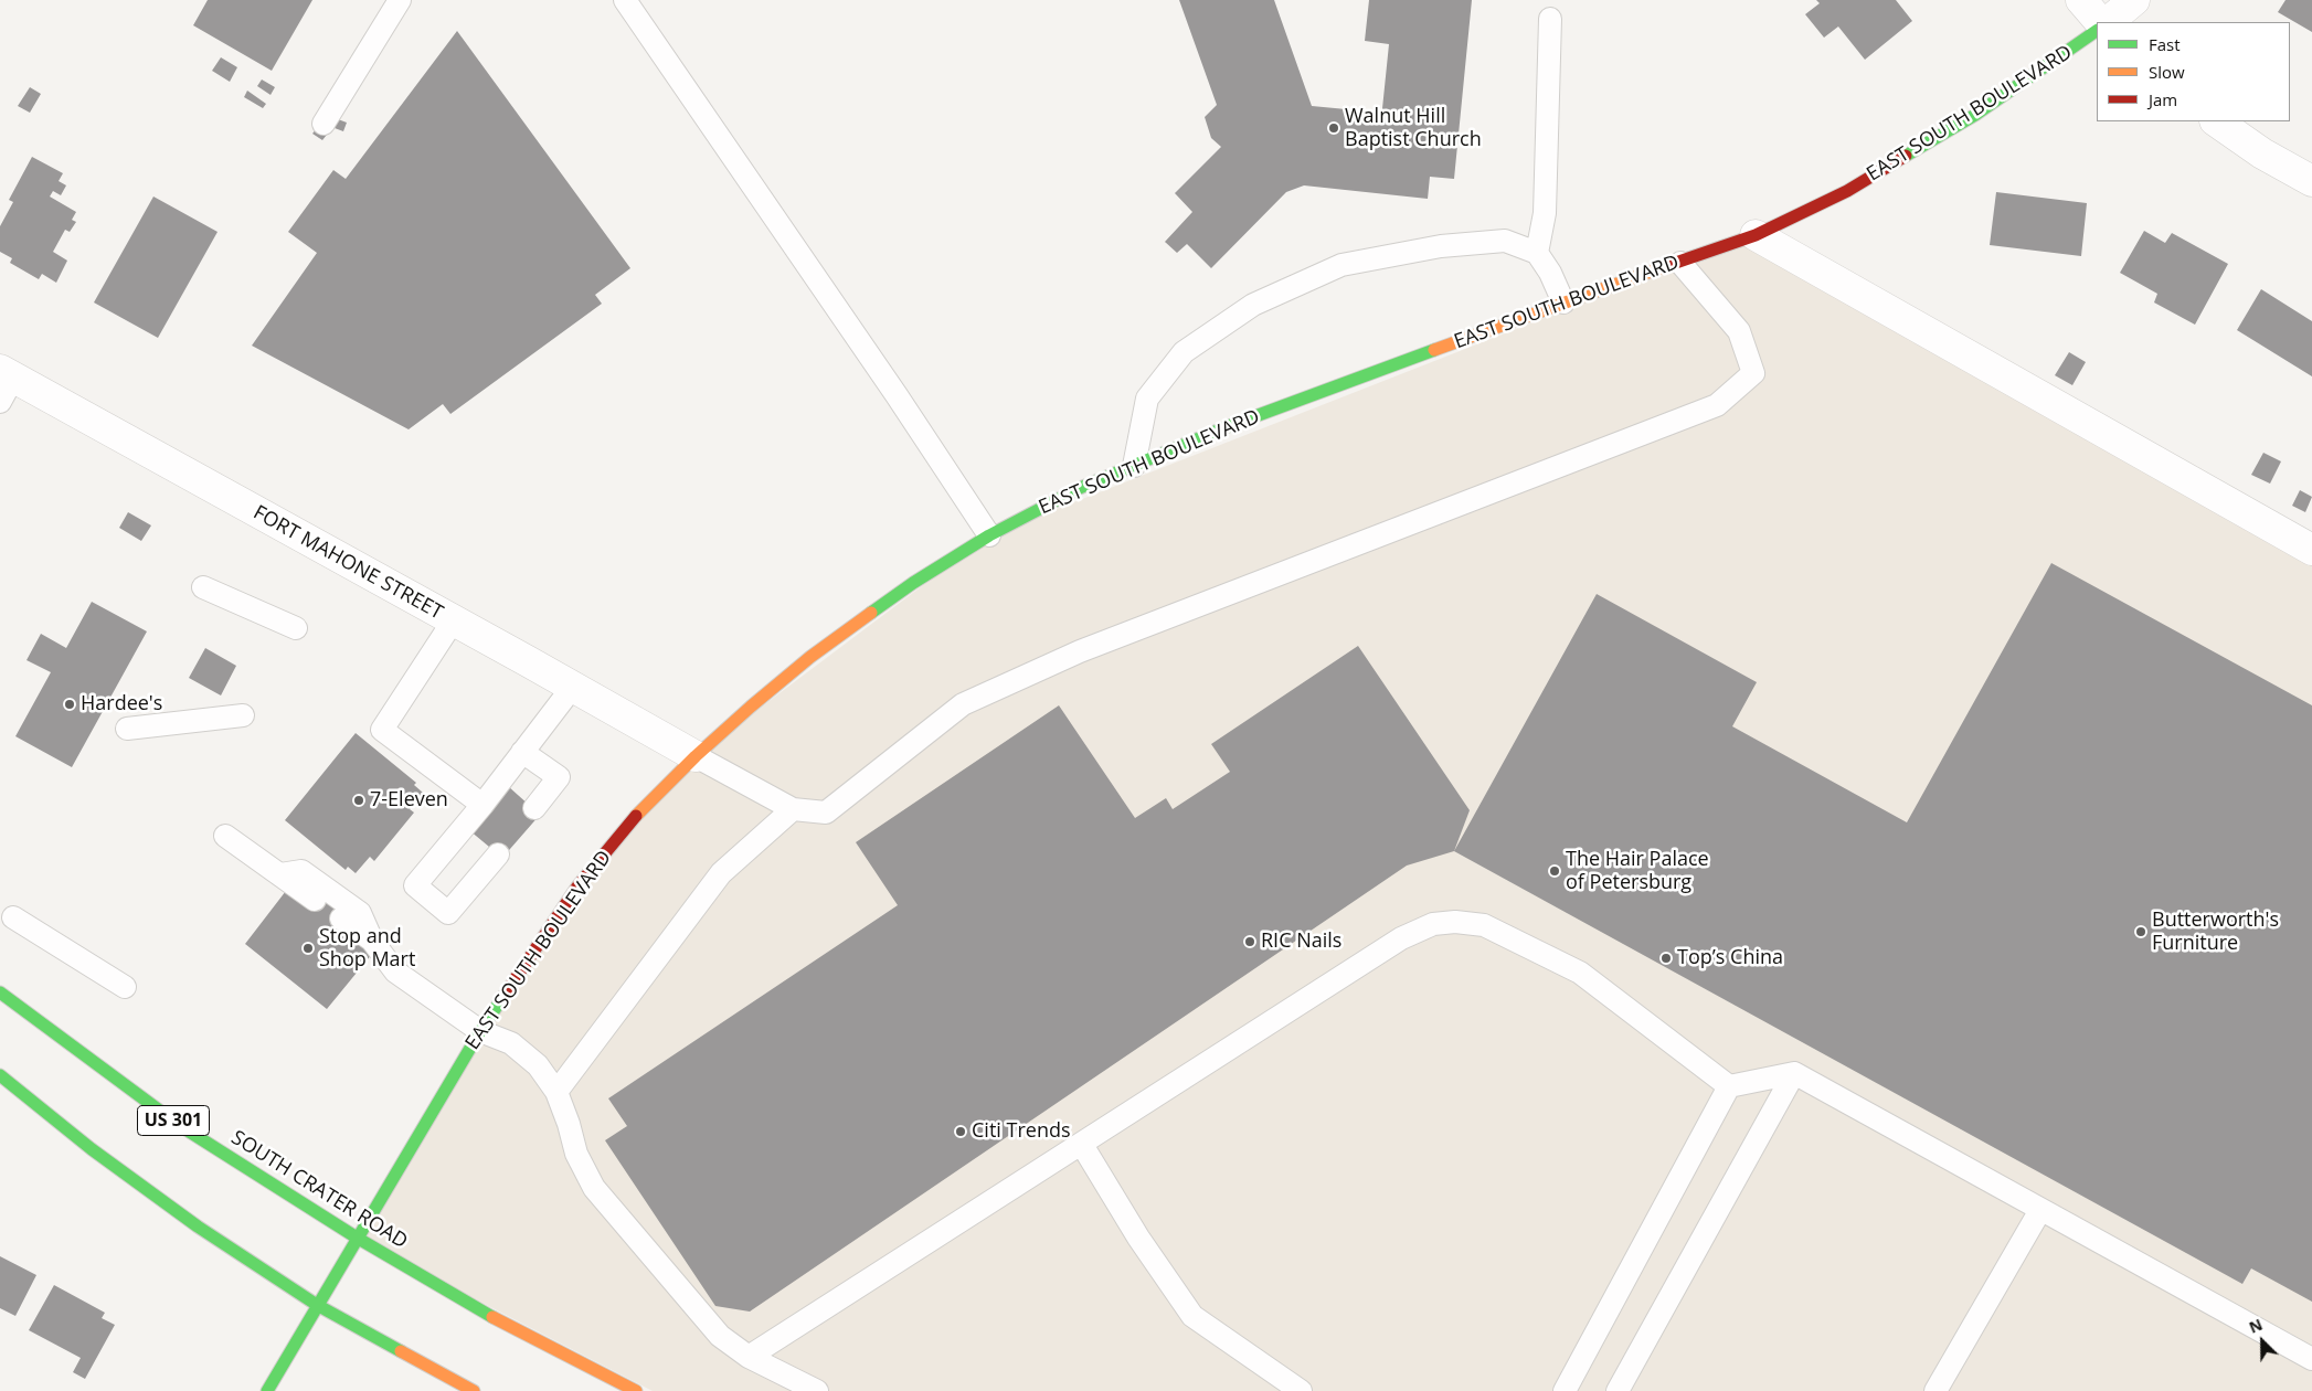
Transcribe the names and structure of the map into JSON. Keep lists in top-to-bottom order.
{
  "streets": {
    "street": [
      "EAST SOUTH BOULEVARD",
      "FORT MAHONE STREET",
      "US 301",
      "SOUTH CRATER ROAD"
    ]
  },
  "crossings": [
    ["EAST SOUTH BOULEVARD", "FORT MAHONE STREET"],
    ["EAST SOUTH BOULEVARD", "SOUTH CRATER ROAD"]
  ],
  "places": [
    "Walnut Hill Baptist Church",
    "Hardee's",
    "7-Eleven",
    "The Hair Palace of Petersburg",
    "Butterworth's Furniture",
    "RIC Nails",
    "Stop and Shop Mart",
    "Top’s China",
    "Citi Trends"
  ],
  "legend": ["Fast", "Slow", "Jam"],
  "north": "top left"
}
